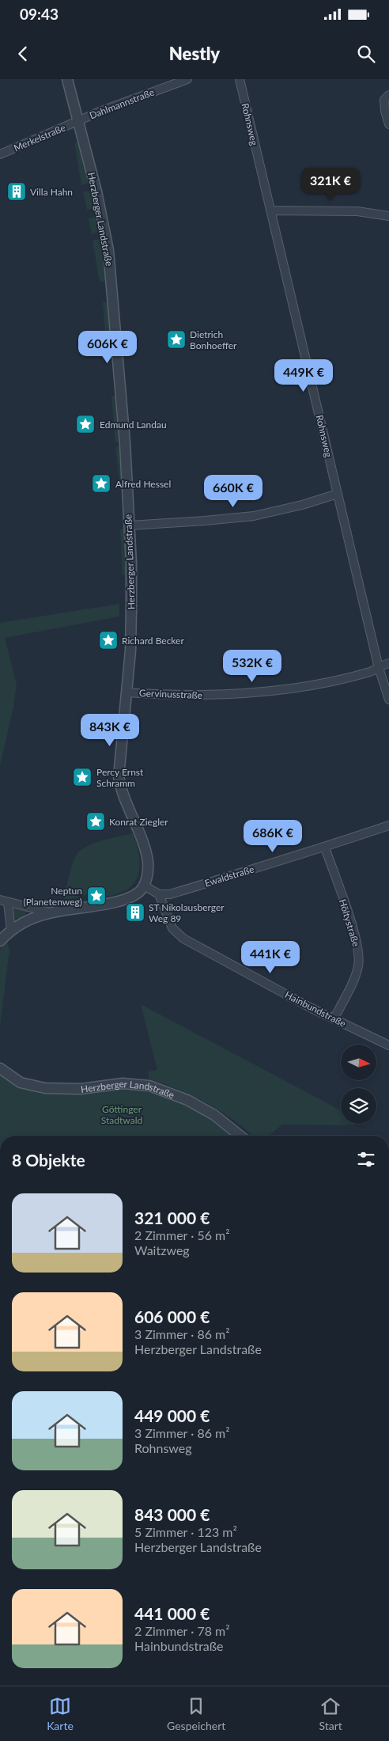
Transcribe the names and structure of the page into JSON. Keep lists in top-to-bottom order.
{
  "streets": {
    "street": [
      "Dahlmannstraße",
      "Rohnsweg",
      "Merkelstraße",
      "Herzberger Landstraße",
      "Gervinusstraße",
      "Ewaldstraße",
      "Höltystraße",
      "Hainbundstraße"
    ]
  },
  "crossings": [
    ["Dahlmannstraße", "Merkelstraße"],
    ["Dahlmannstraße", "Herzberger Landstraße"],
    ["Rohnsweg", "Gervinusstraße"],
    ["Merkelstraße", "Herzberger Landstraße"],
    ["Herzberger Landstraße", "Gervinusstraße"],
    ["Ewaldstraße", "Höltystraße"],
    ["Ewaldstraße", "Hainbundstraße"],
    ["Höltystraße", "Hainbundstraße"]
  ],
  "parks": ["Göttinger Stadtwald"],
  "places": {
    "building": ["Villa Hahn", "ST Nikolausberger Weg 89"],
    "place": [
      "Dietrich Bonhoeffer",
      "Edmund Landau",
      "Alfred Hessel",
      "Richard Becker",
      "Percy Ernst Schramm",
      "Konrat Ziegler",
      "Neptun (Planetenweg)"
    ]
  },
  "north": "right",
  "page": {
    "status": "09:43",
    "header": "Nestly",
    "price": [
      "321K €",
      "606K €",
      "449K €",
      "660K €",
      "532K €",
      "843K €",
      "686K €",
      "441K €"
    ],
    "heading": "8 Objekte",
    "list": [
      {
        "name": "321 000 €",
        "note": "2 Zimmer · 56 m² · Waitzweg"
      },
      {
        "name": "606 000 €",
        "note": "3 Zimmer · 86 m² · Herzberger Landstraße"
      },
      {
        "name": "449 000 €",
        "note": "3 Zimmer · 86 m² · Rohnsweg"
      },
      {
        "name": "843 000 €",
        "note": "5 Zimmer · 123 m² · Herzberger Landstraße"
      },
      {
        "name": "441 000 €",
        "note": "2 Zimmer · 78 m² · Hainbundstraße"
      }
    ],
    "tabs": ["Karte", "Gespeichert", "Start"]
  }
}
